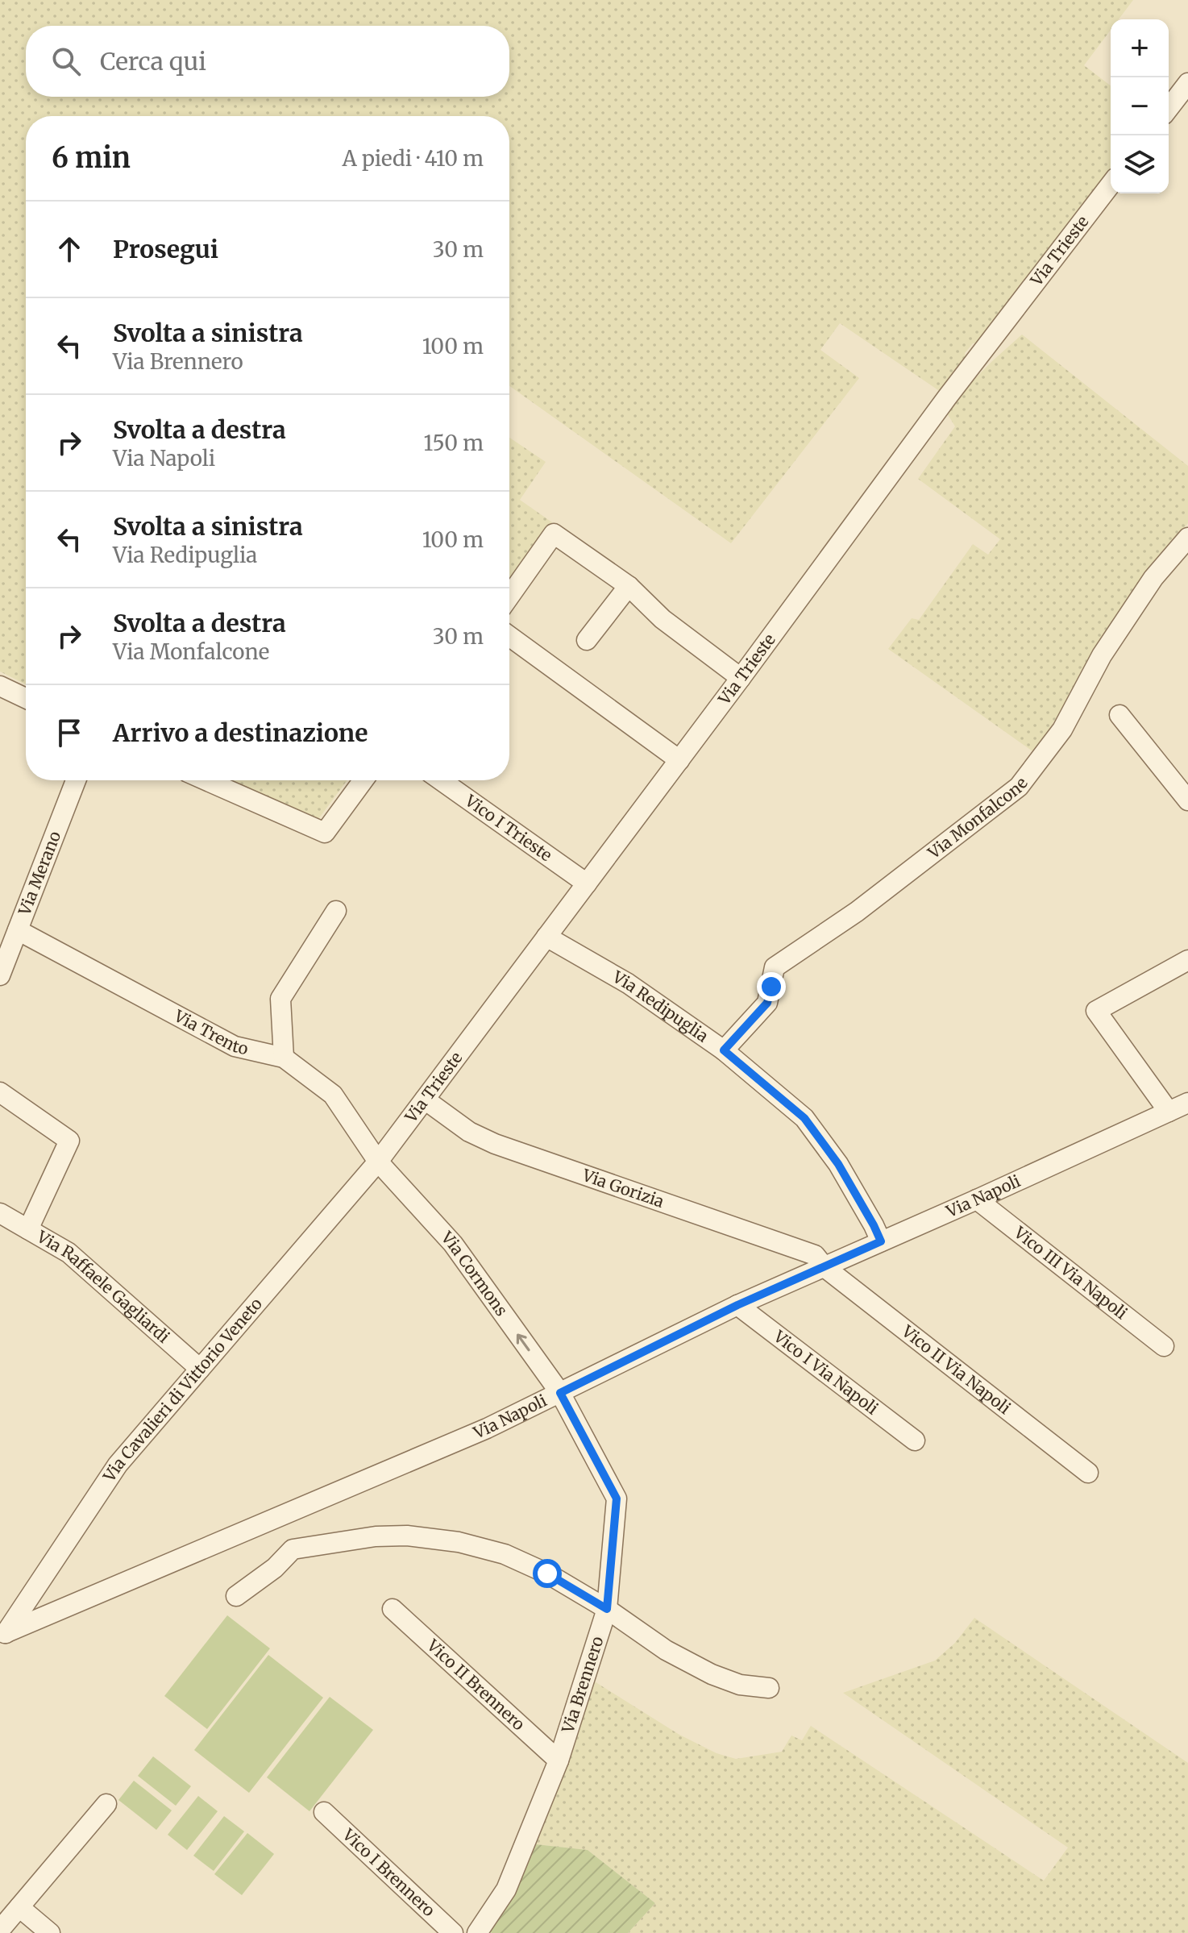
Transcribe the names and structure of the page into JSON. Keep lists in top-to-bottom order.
{
  "streets": {
    "street": [
      "Via Trieste",
      "Via Monfalcone",
      "Vico I Trieste",
      "Via Merano",
      "Via Redipuglia",
      "Via Trento",
      "Via Gorizia",
      "Via Napoli",
      "Vico III Via Napoli",
      "Via Cormons",
      "Via Raffaele Gagliardi",
      "Vico II Via Napoli",
      "Vico I Via Napoli",
      "Via Cavalieri di Vittorio Veneto",
      "Vico II Brennero",
      "Via Brennero",
      "Vico I Brennero"
    ]
  },
  "crossings": [
    ["Via Trieste", "Vico I Trieste"],
    ["Via Trieste", "Via Redipuglia"],
    ["Via Trieste", "Via Trento"],
    ["Via Trieste", "Via Gorizia"],
    ["Via Trieste", "Via Cormons"],
    ["Via Trieste", "Via Cavalieri di Vittorio Veneto"],
    ["Via Monfalcone", "Via Redipuglia"],
    ["Via Merano", "Via Trento"],
    ["Via Redipuglia", "Via Napoli"],
    ["Via Trento", "Via Cormons"],
    ["Via Trento", "Via Cavalieri di Vittorio Veneto"],
    ["Via Gorizia", "Via Napoli"],
    ["Via Gorizia", "Vico II Via Napoli"],
    ["Via Napoli", "Vico III Via Napoli"],
    ["Via Napoli", "Via Cormons"],
    ["Via Napoli", "Vico II Via Napoli"],
    ["Via Napoli", "Vico I Via Napoli"],
    ["Via Napoli", "Via Cavalieri di Vittorio Veneto"],
    ["Via Napoli", "Via Brennero"],
    ["Via Cormons", "Via Cavalieri di Vittorio Veneto"],
    ["Via Cormons", "Via Brennero"],
    ["Via Raffaele Gagliardi", "Via Cavalieri di Vittorio Veneto"],
    ["Vico II Brennero", "Via Brennero"]
  ],
  "one_way": ["Via Cormons"],
  "page": {
    "map_buttons": ["+", "−"],
    "search": "Cerca qui",
    "heading": ["6 min", "A piedi · 410 m"],
    "list": [
      ["Prosegui", "30 m"],
      ["Svolta a sinistra", "Via Brennero", "100 m"],
      ["Svolta a destra", "Via Napoli", "150 m"],
      ["Svolta a sinistra", "Via Redipuglia", "100 m"],
      ["Svolta a destra", "Via Monfalcone", "30 m"],
      "Arrivo a destinazione"
    ]
  }
}
